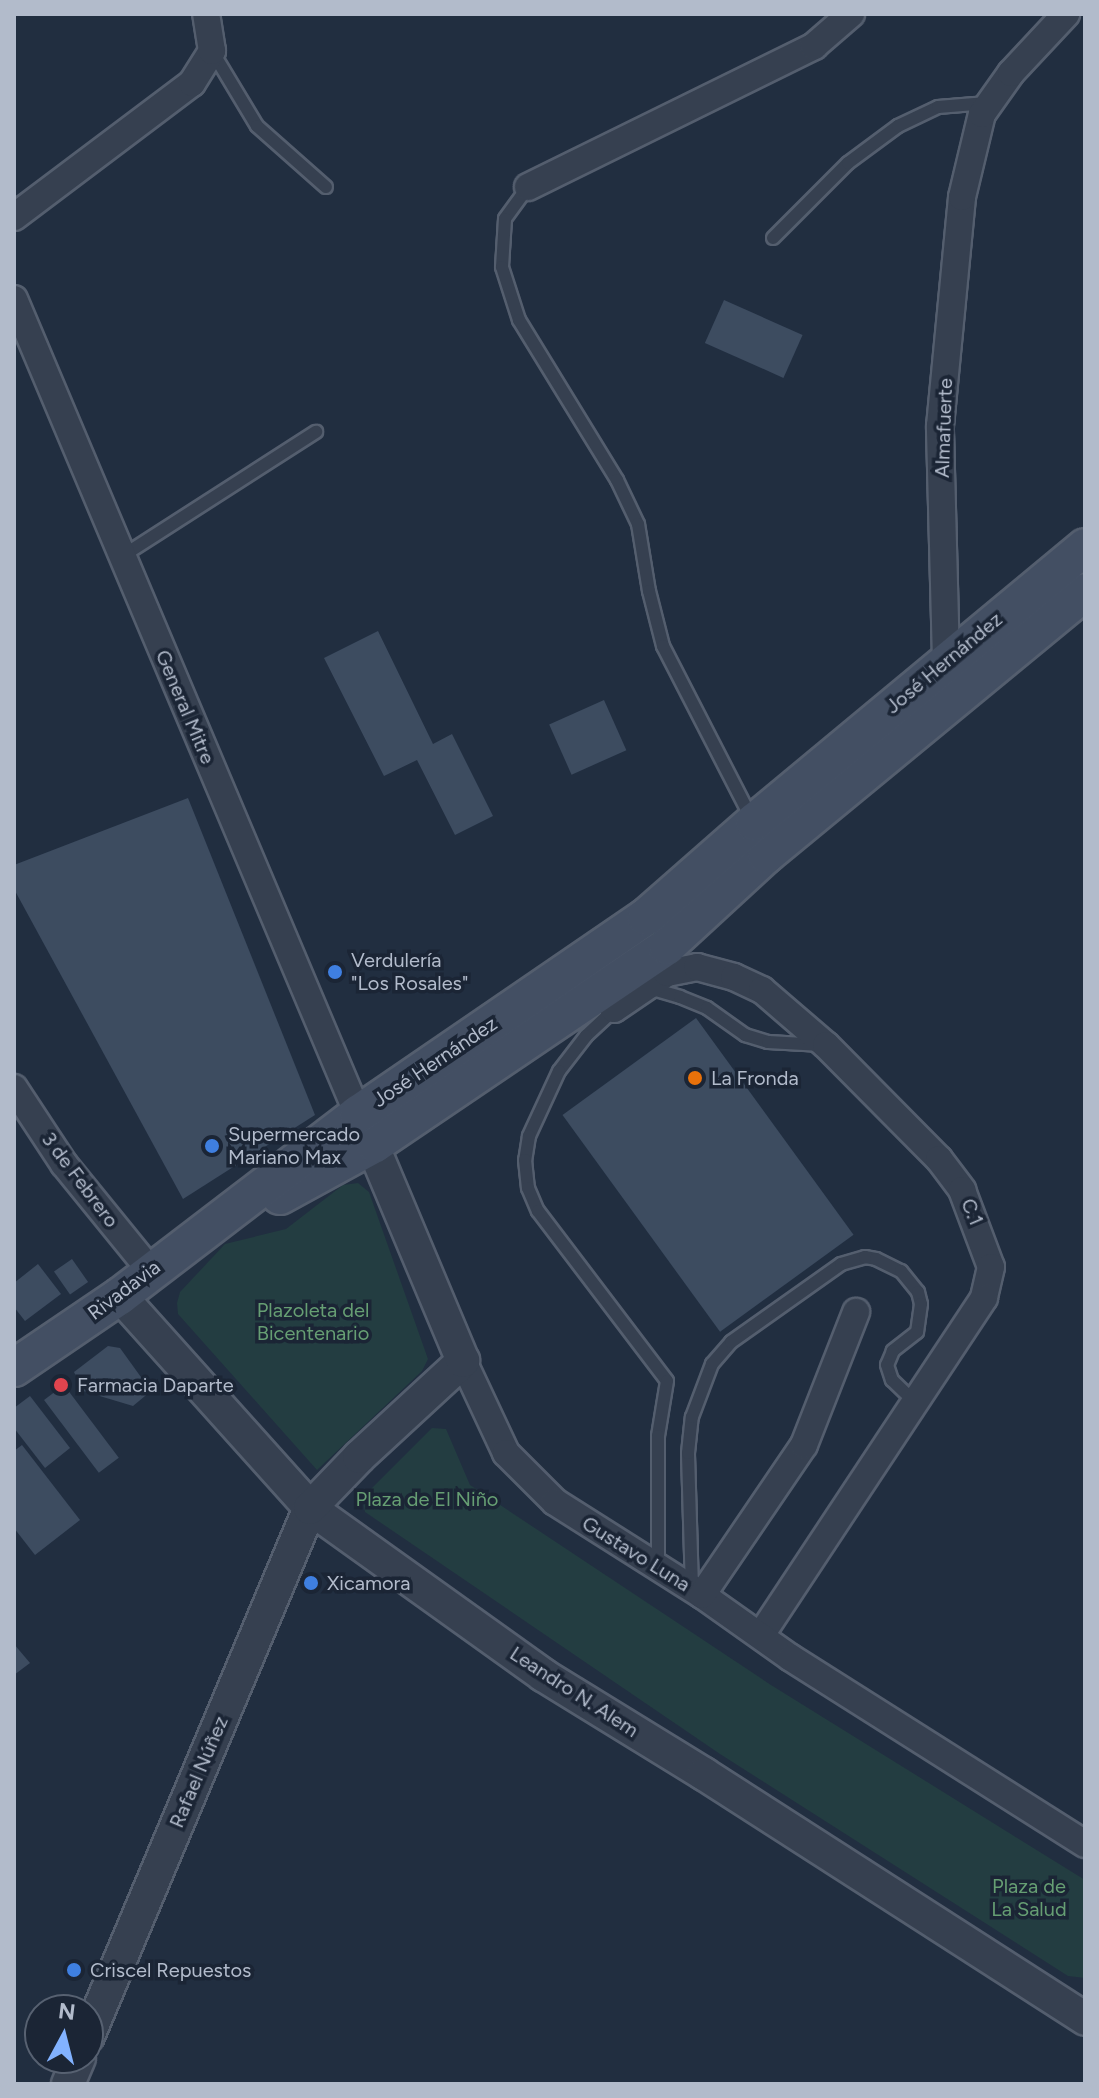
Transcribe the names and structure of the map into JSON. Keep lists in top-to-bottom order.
{
  "streets": {
    "main road": ["José Hernández", "Rivadavia"],
    "street": [
      "Almafuerte",
      "General Mitre",
      "3 de Febrero",
      "C.1",
      "Gustavo Luna",
      "Leandro N. Alem",
      "Rafael Núñez"
    ]
  },
  "crossings": [
    ["Almafuerte", "José Hernández"],
    ["José Hernández", "General Mitre"],
    ["José Hernández", "C.1"],
    ["José Hernández", "Rivadavia"],
    ["José Hernández", "Gustavo Luna"],
    ["General Mitre", "Gustavo Luna"],
    ["3 de Febrero", "Rivadavia"],
    ["C.1", "Gustavo Luna"],
    ["Rivadavia", "Leandro N. Alem"],
    ["Leandro N. Alem", "Rafael Núñez"]
  ],
  "parks": ["Plazoleta del Bicentenario", "Plaza de El Niño", "Plaza de La Salud"],
  "places": [
    "Verdulería \"Los Rosales\"",
    "La Fronda",
    "Supermercado Mariano Max",
    "Farmacia Daparte",
    "Xicamora",
    "Criscel Repuestos"
  ],
  "north": "top"
}
